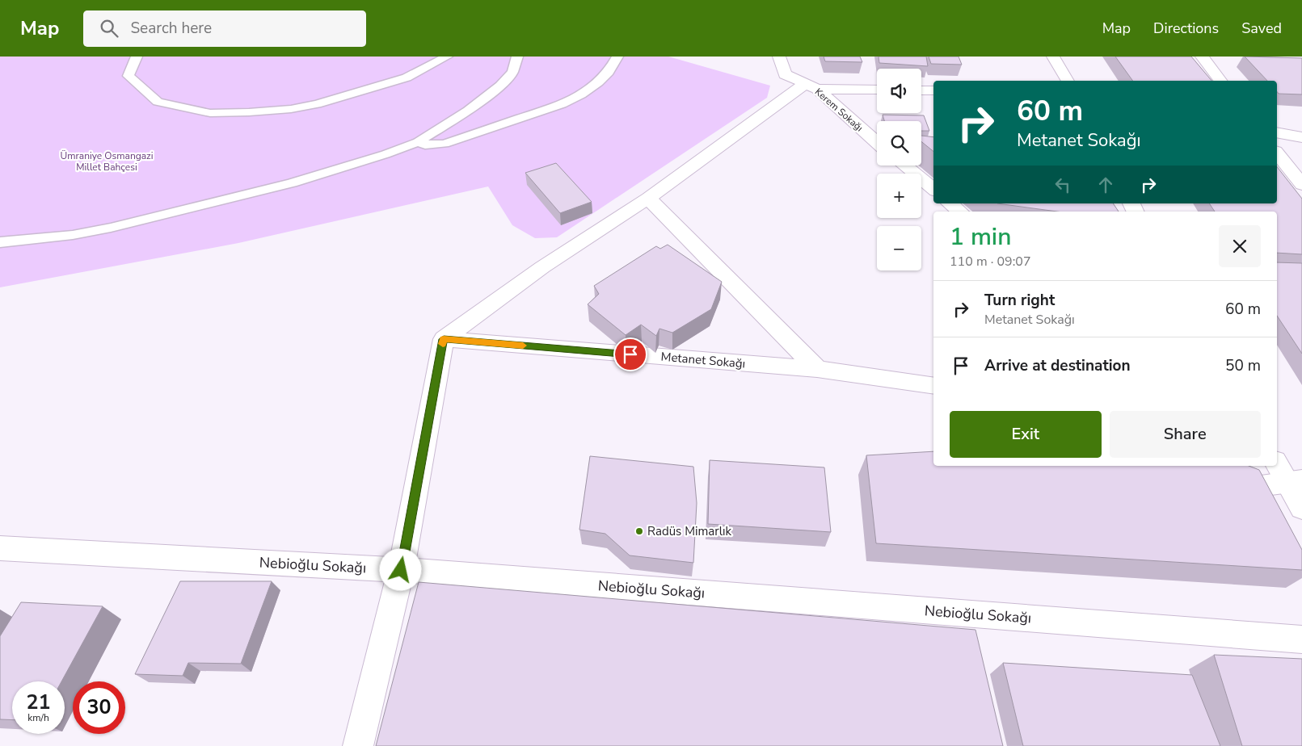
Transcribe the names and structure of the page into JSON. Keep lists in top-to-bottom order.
{
  "streets": {
    "street": ["Kerem Sokağı", "Metanet Sokağı", "Nebioğlu Sokağı"]
  },
  "parks": ["Ümraniye Osmangazi Millet Bahçesi"],
  "places": ["Radüs Mimarlık"],
  "page": {
    "header": "Map",
    "search": "Search here",
    "nav": ["Map", "Directions", "Saved"],
    "map_buttons": ["+", "−"],
    "turn": ["60 m", "Metanet Sokağı"],
    "heading": ["1 min", "110 m · 09:07"],
    "list": [
      {
        "name": "Turn right",
        "note": "Metanet Sokağı",
        "value": "60 m"
      },
      {
        "name": "Arrive at destination",
        "value": "50 m"
      }
    ],
    "buttons": ["Exit", "Share"],
    "speed": "21 km/h",
    "limit": "30"
  }
}
